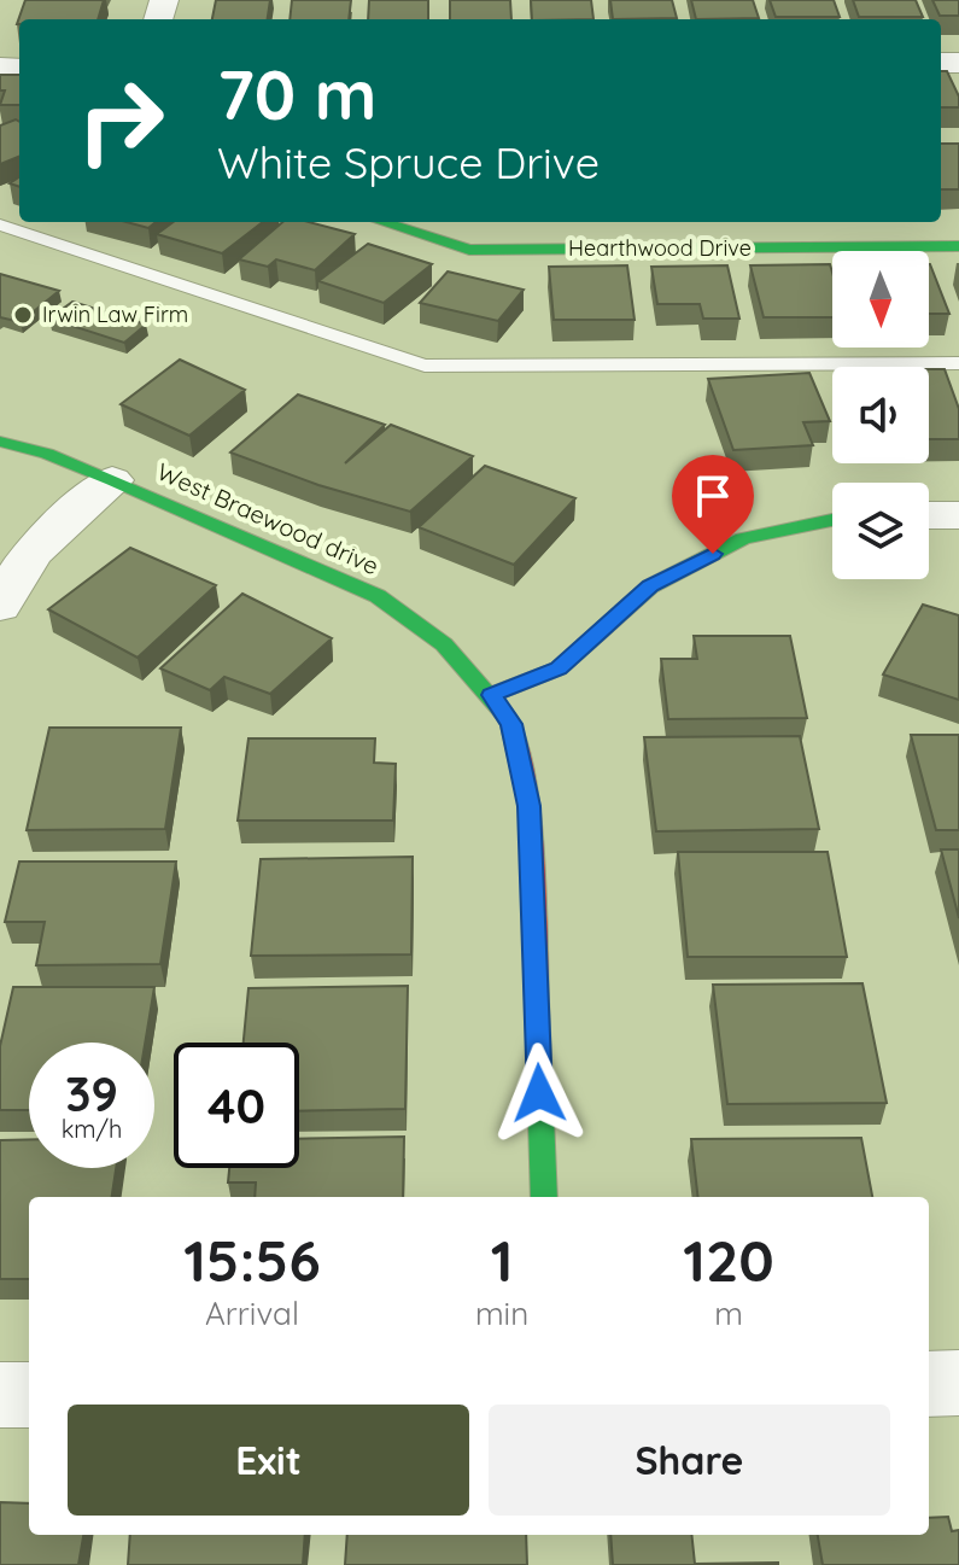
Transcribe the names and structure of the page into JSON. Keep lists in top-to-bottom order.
{
  "streets": {
    "street": ["Hearthwood Drive", "West Braewood drive"]
  },
  "places": ["Irwin Law Firm"],
  "north": "bottom",
  "page": {
    "turn": ["70 m", "White Spruce Drive"],
    "speed": "39 km/h",
    "limit": "40",
    "eta": [
      "15:56",
      "Arrival",
      "1",
      "min",
      "120",
      "m"
    ],
    "buttons": ["Exit", "Share"]
  }
}
